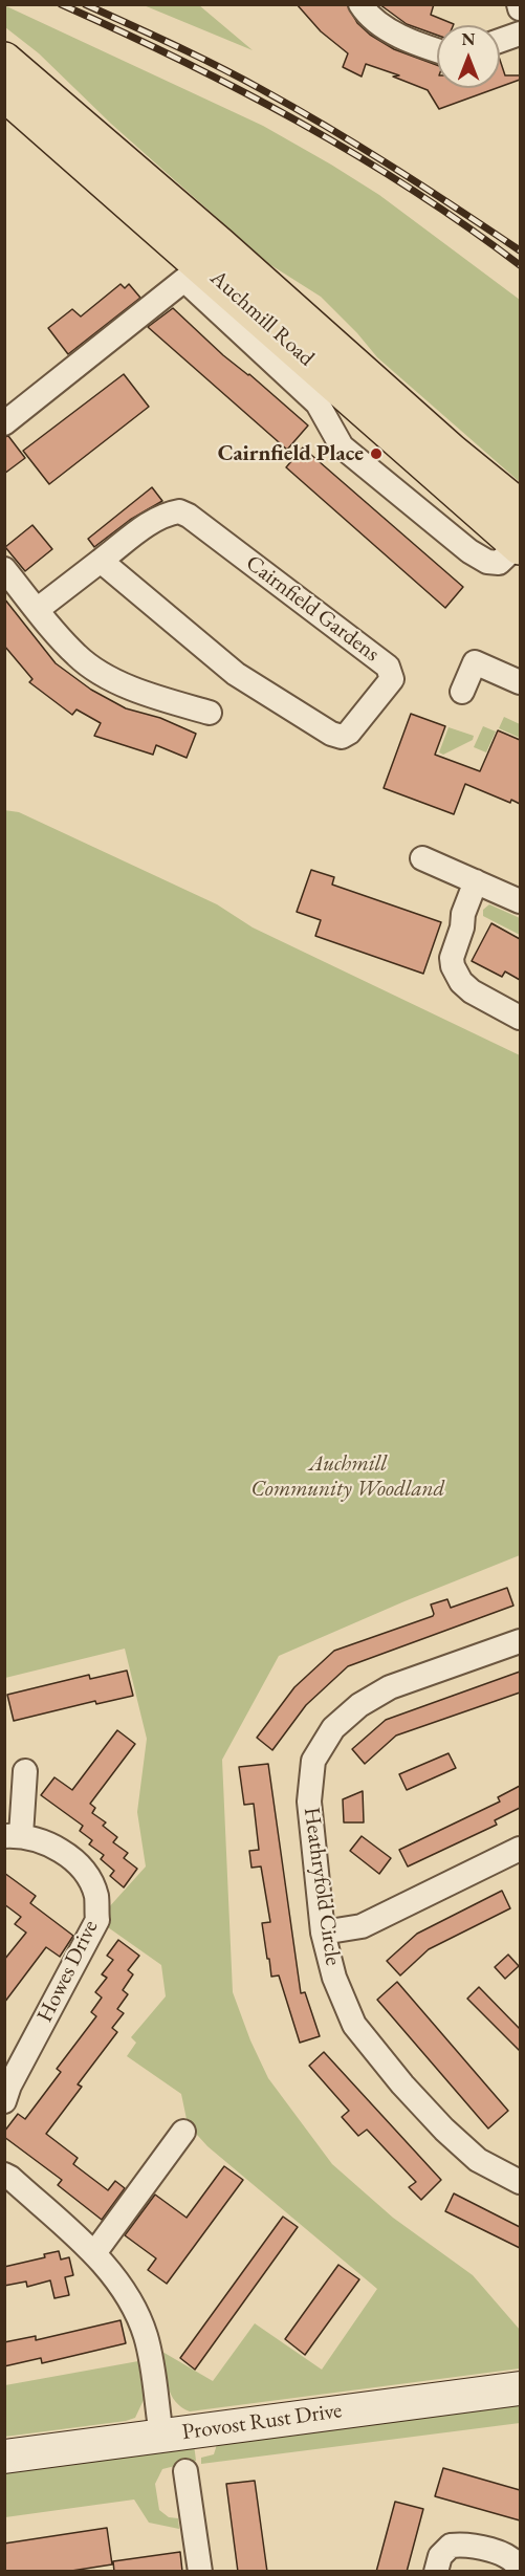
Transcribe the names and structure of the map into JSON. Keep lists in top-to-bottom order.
{
  "streets": {
    "main road": ["Auchmill Road"],
    "street": [
      "Cairnfield Gardens",
      "Heathryfold Circle",
      "Howes Drive",
      "Provost Rust Drive"
    ]
  },
  "parks": ["Auchmill Community Woodland"],
  "places": ["Cairnfield Place"],
  "north": "top"
}
